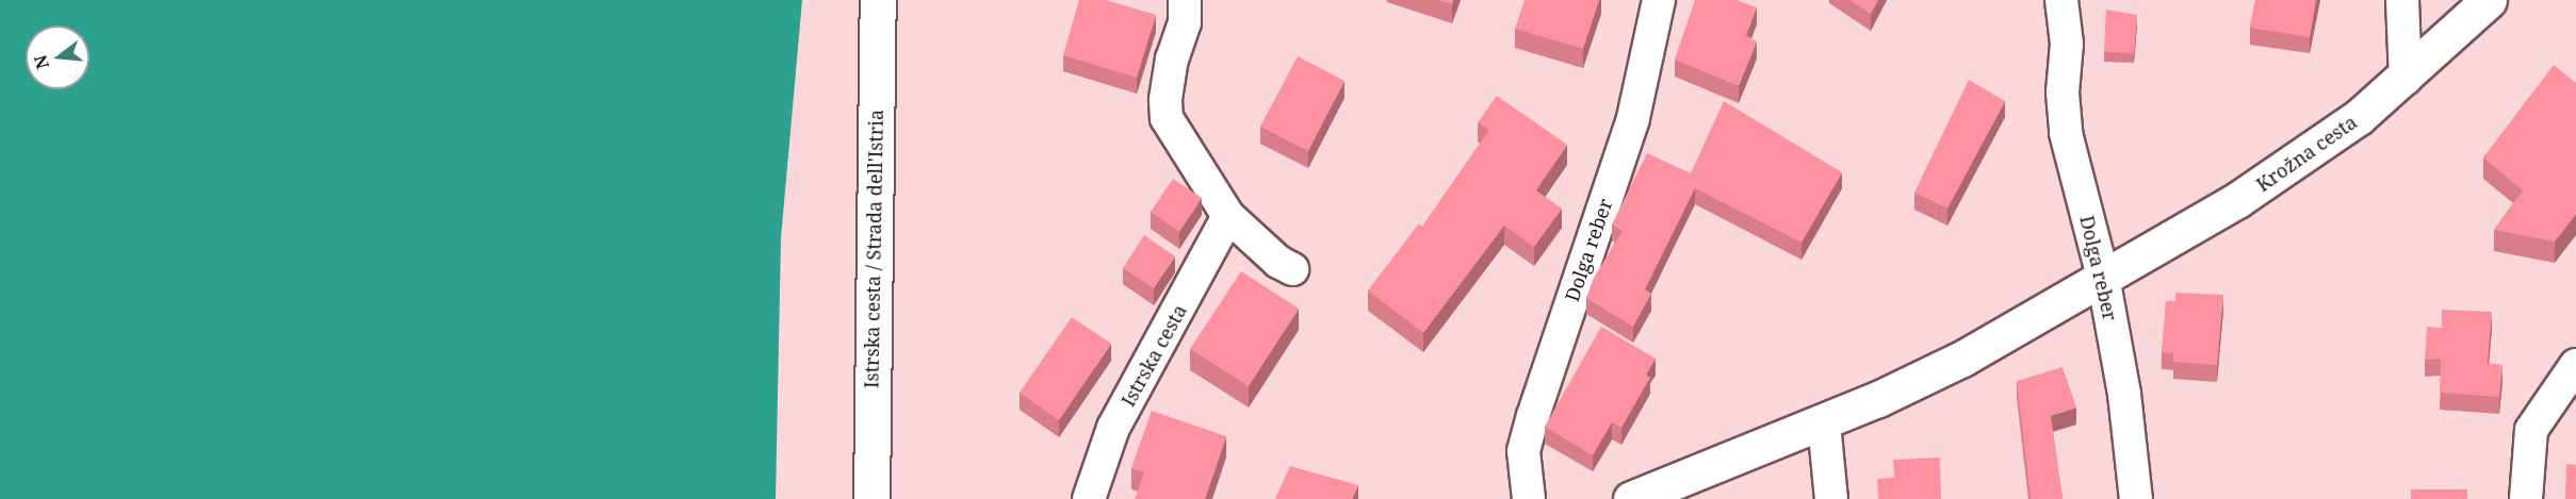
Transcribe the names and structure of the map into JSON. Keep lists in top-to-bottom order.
{
  "streets": {
    "street": [
      "Krožna cesta",
      "Istrska cesta / Strada dell'Istria",
      "Dolga reber",
      "Istrska cesta"
    ]
  },
  "crossings": [
    ["Krožna cesta", "Dolga reber"]
  ],
  "north": "left"
}
